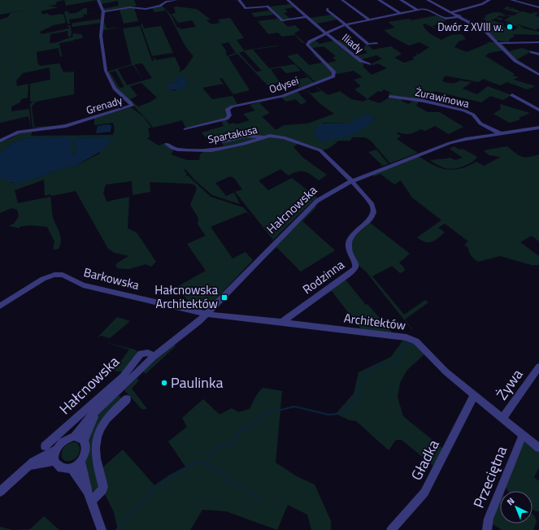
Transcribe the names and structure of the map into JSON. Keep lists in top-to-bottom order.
{
  "streets": {
    "street": [
      "Iliady",
      "Odysei",
      "Żurawinowa",
      "Grenady",
      "Spartakusa",
      "Hałcnowska",
      "Rodzinna",
      "Barkowska",
      "Architektów",
      "Żywa",
      "Gładka",
      "Przeciętna"
    ]
  },
  "crossings": [
    ["Iliady", "Odysei"],
    ["Żurawinowa", "Hałcnowska"],
    ["Spartakusa", "Hałcnowska"],
    ["Spartakusa", "Rodzinna"],
    ["Hałcnowska", "Rodzinna"],
    ["Hałcnowska", "Barkowska"],
    ["Hałcnowska", "Architektów"],
    ["Rodzinna", "Architektów"],
    ["Barkowska", "Architektów"],
    ["Architektów", "Żywa"],
    ["Architektów", "Gładka"],
    ["Architektów", "Przeciętna"]
  ],
  "places": {
    "other": ["Dwór z XVIII w.", "Paulinka"],
    "transit": ["Hałcnowska Architektów"]
  },
  "north": "top left"
}
